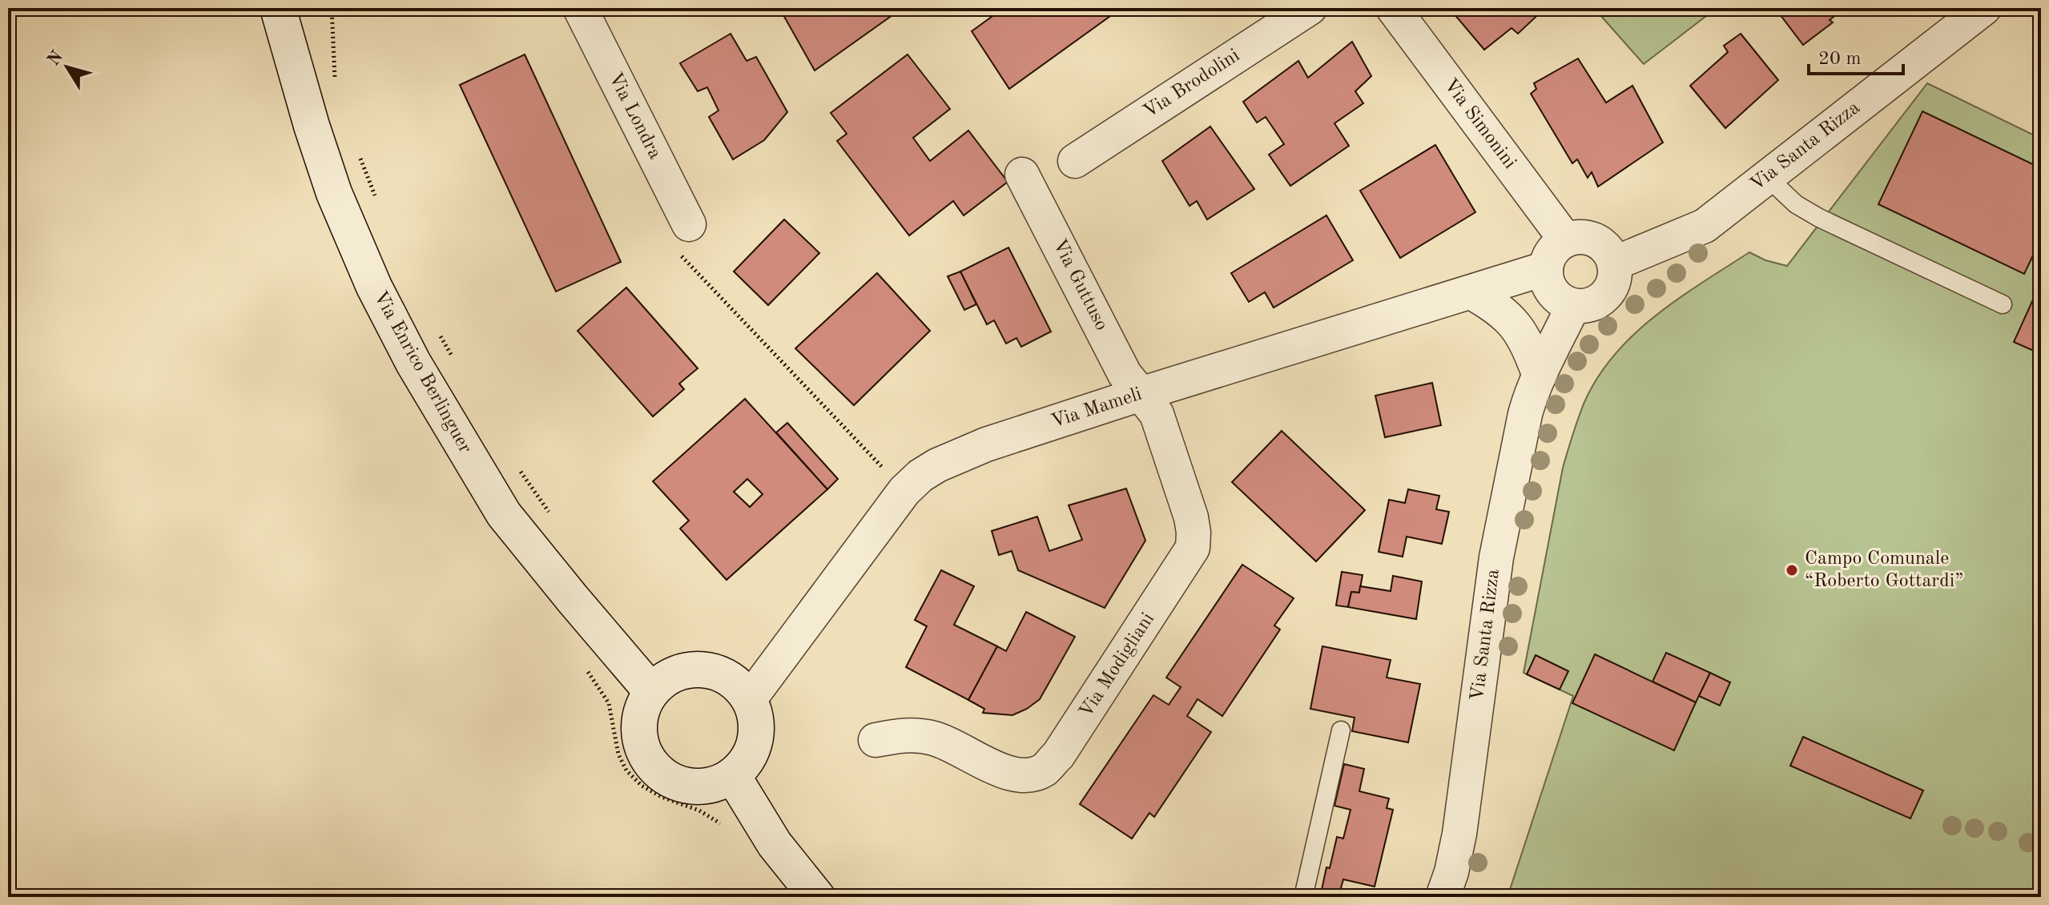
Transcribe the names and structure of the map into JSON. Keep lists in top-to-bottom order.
{
  "streets": {
    "street": [
      "Via Brodolini",
      "Via Londra",
      "Via Simonini",
      "Via Santa Rizza",
      "Via Guttuso",
      "Via Enrico Berlinguer",
      "Via Mameli",
      "Via Modigliani"
    ]
  },
  "crossings": [
    ["Via Simonini", "Via Santa Rizza"],
    ["Via Simonini", "Via Mameli"],
    ["Via Santa Rizza", "Via Mameli"],
    ["Via Guttuso", "Via Mameli"],
    ["Via Guttuso", "Via Modigliani"],
    ["Via Enrico Berlinguer", "Via Mameli"],
    ["Via Mameli", "Via Modigliani"]
  ],
  "places": ["Campo Comunale “Roberto Gottardi”"],
  "scale_bar": "20 m",
  "north": "top left"
}
